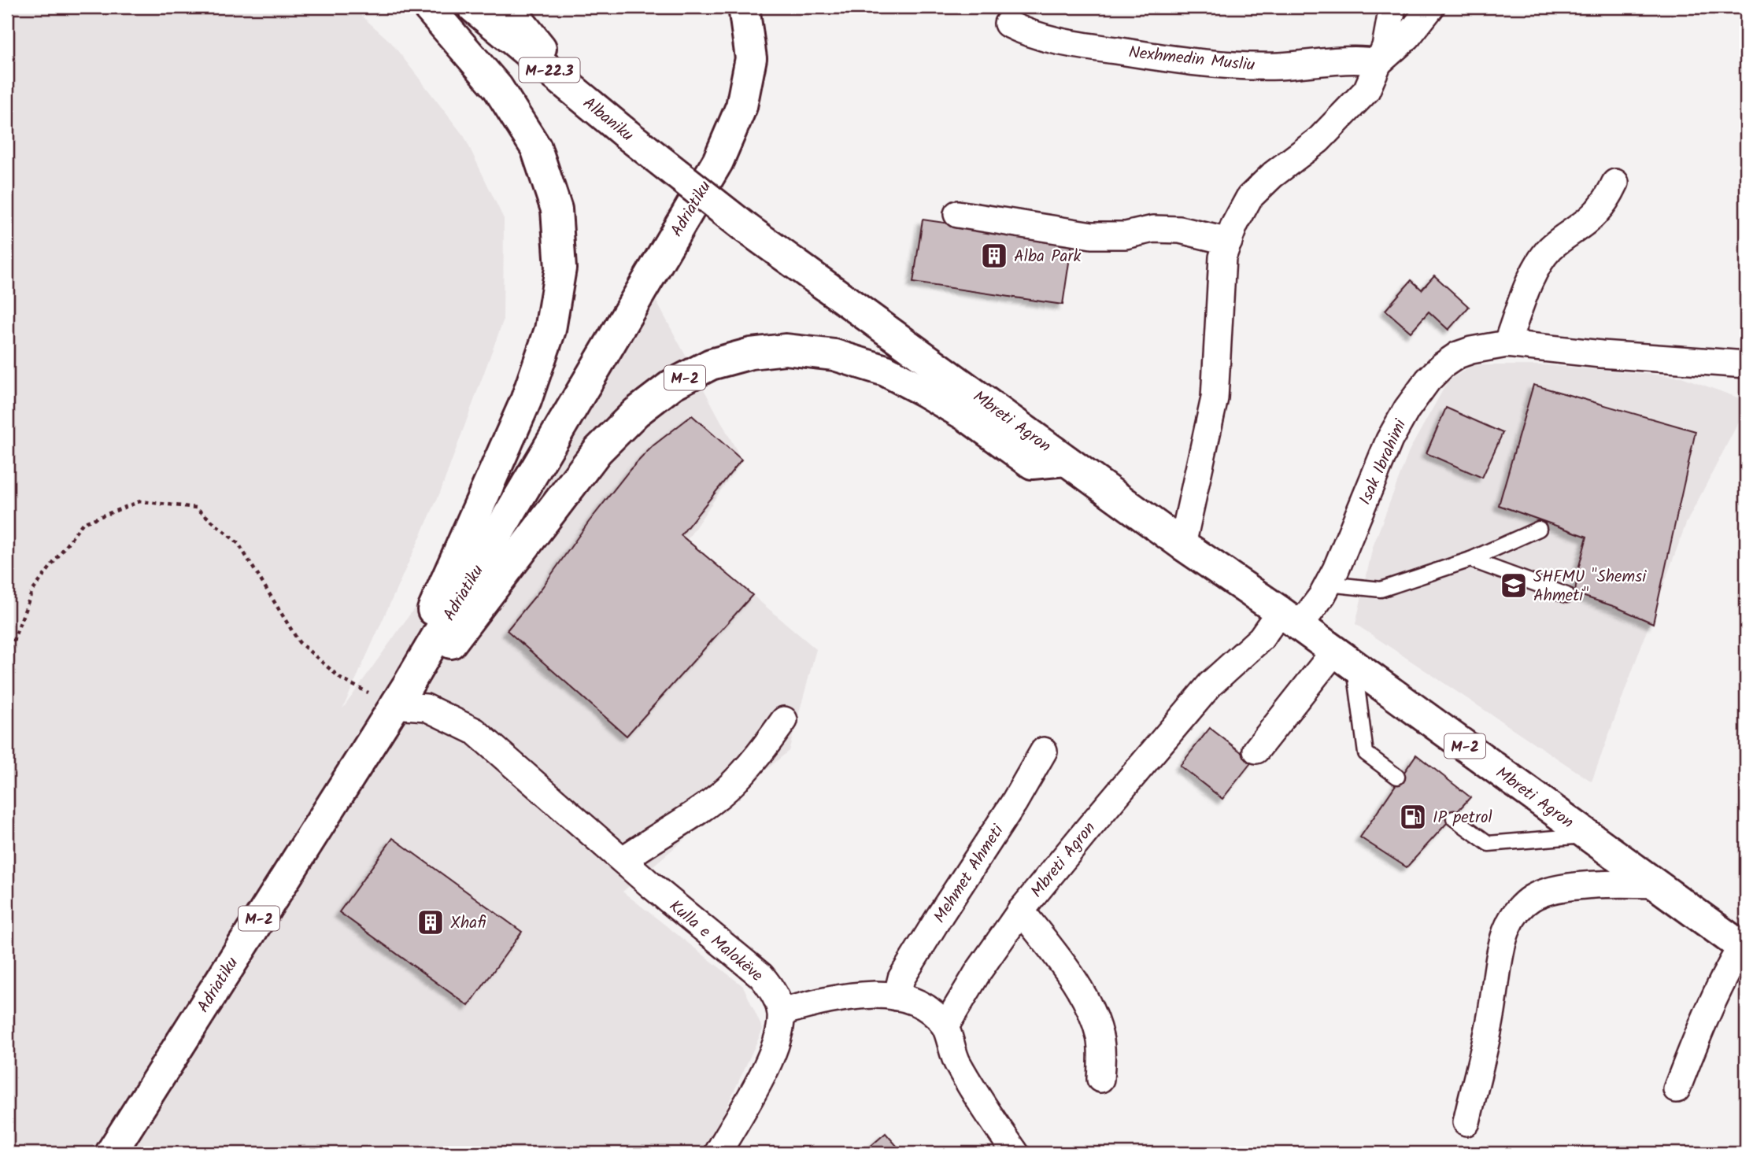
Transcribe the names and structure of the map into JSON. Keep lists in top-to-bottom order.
{
  "streets": {
    "main road": [
      "M-22.3",
      "Albaniku",
      "Adriatiku",
      "M-2",
      "Mbreti Agron"
    ],
    "street": [
      "Nexhmedin Musliu",
      "Isak Ibrahimi",
      "Mehmet Ahmeti",
      "Kulla e Malokëve"
    ]
  },
  "crossings": [
    ["Albaniku", "M-2"],
    ["Albaniku", "Mbreti Agron"],
    ["Adriatiku", "M-2"],
    ["Adriatiku", "Kulla e Malokëve"],
    ["M-2", "Mbreti Agron"],
    ["M-2", "Kulla e Malokëve"],
    ["Mbreti Agron", "Isak Ibrahimi"]
  ],
  "places": {
    "building": ["Alba Park", "Xhafi"],
    "school or university": ["SHFMU \"Shemsi Ahmeti\""],
    "fuel station": ["IP petrol"]
  }
}
